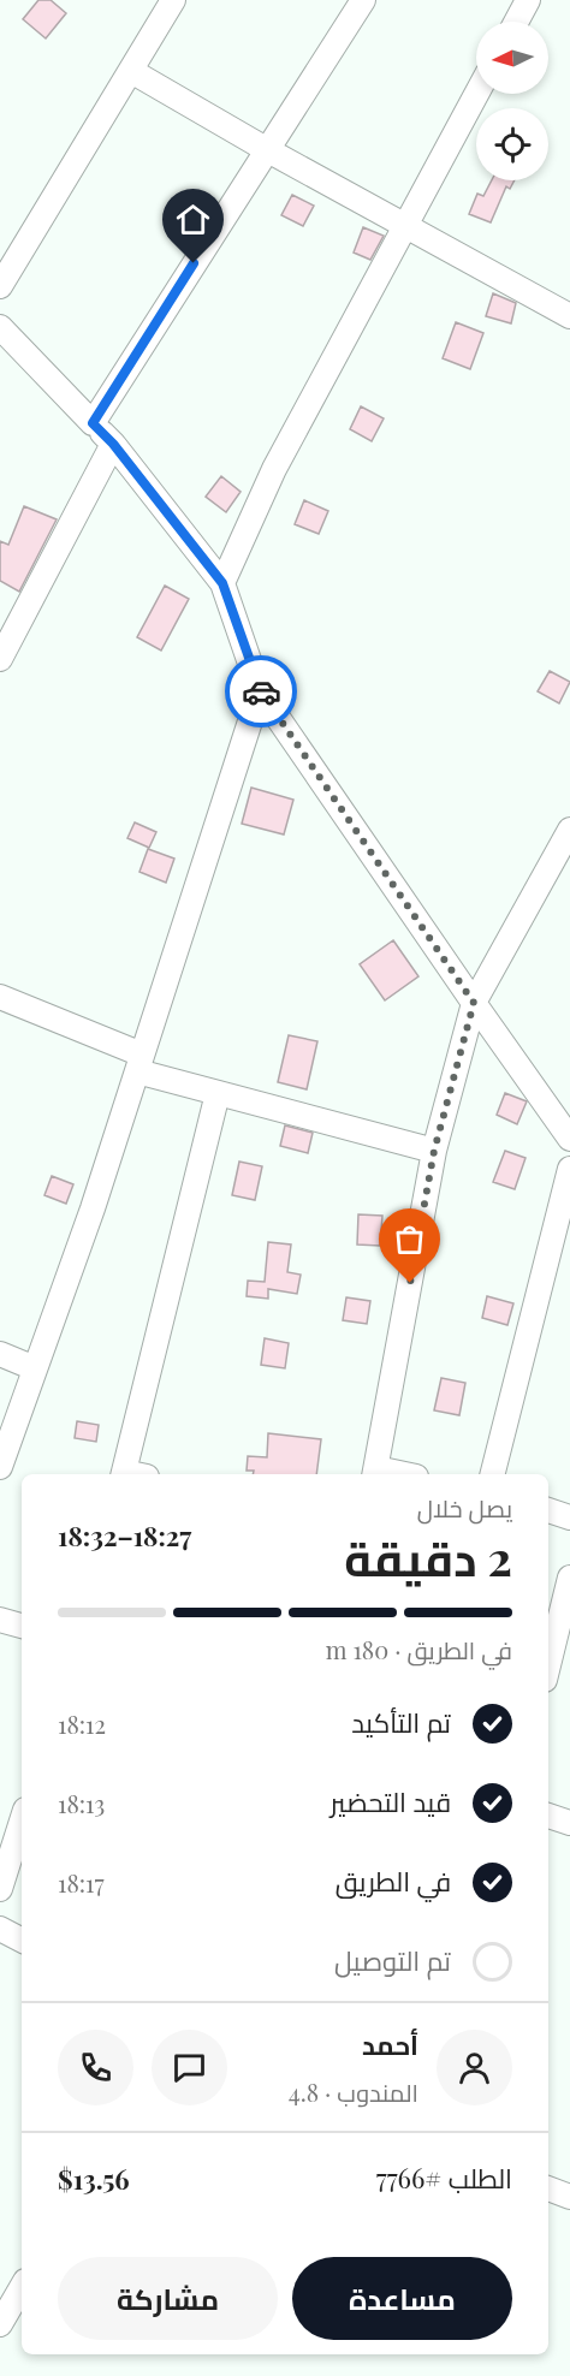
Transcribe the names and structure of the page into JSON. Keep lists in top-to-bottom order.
{
  "north": "left",
  "page": {
    "heading": ["2 دقيقة", "يصل خلال", "18:27–18:32"],
    "panel": [
      "أحمد",
      "المندوب · 4.8",
      "الطلب #7766",
      "$13.56"
    ],
    "bar": "في الطريق · 180 m",
    "list": [
      ["تم التأكيد", "18:12"],
      ["قيد التحضير", "18:13"],
      ["في الطريق", "18:17"],
      "تم التوصيل"
    ],
    "buttons": ["مساعدة", "مشاركة"]
  }
}
